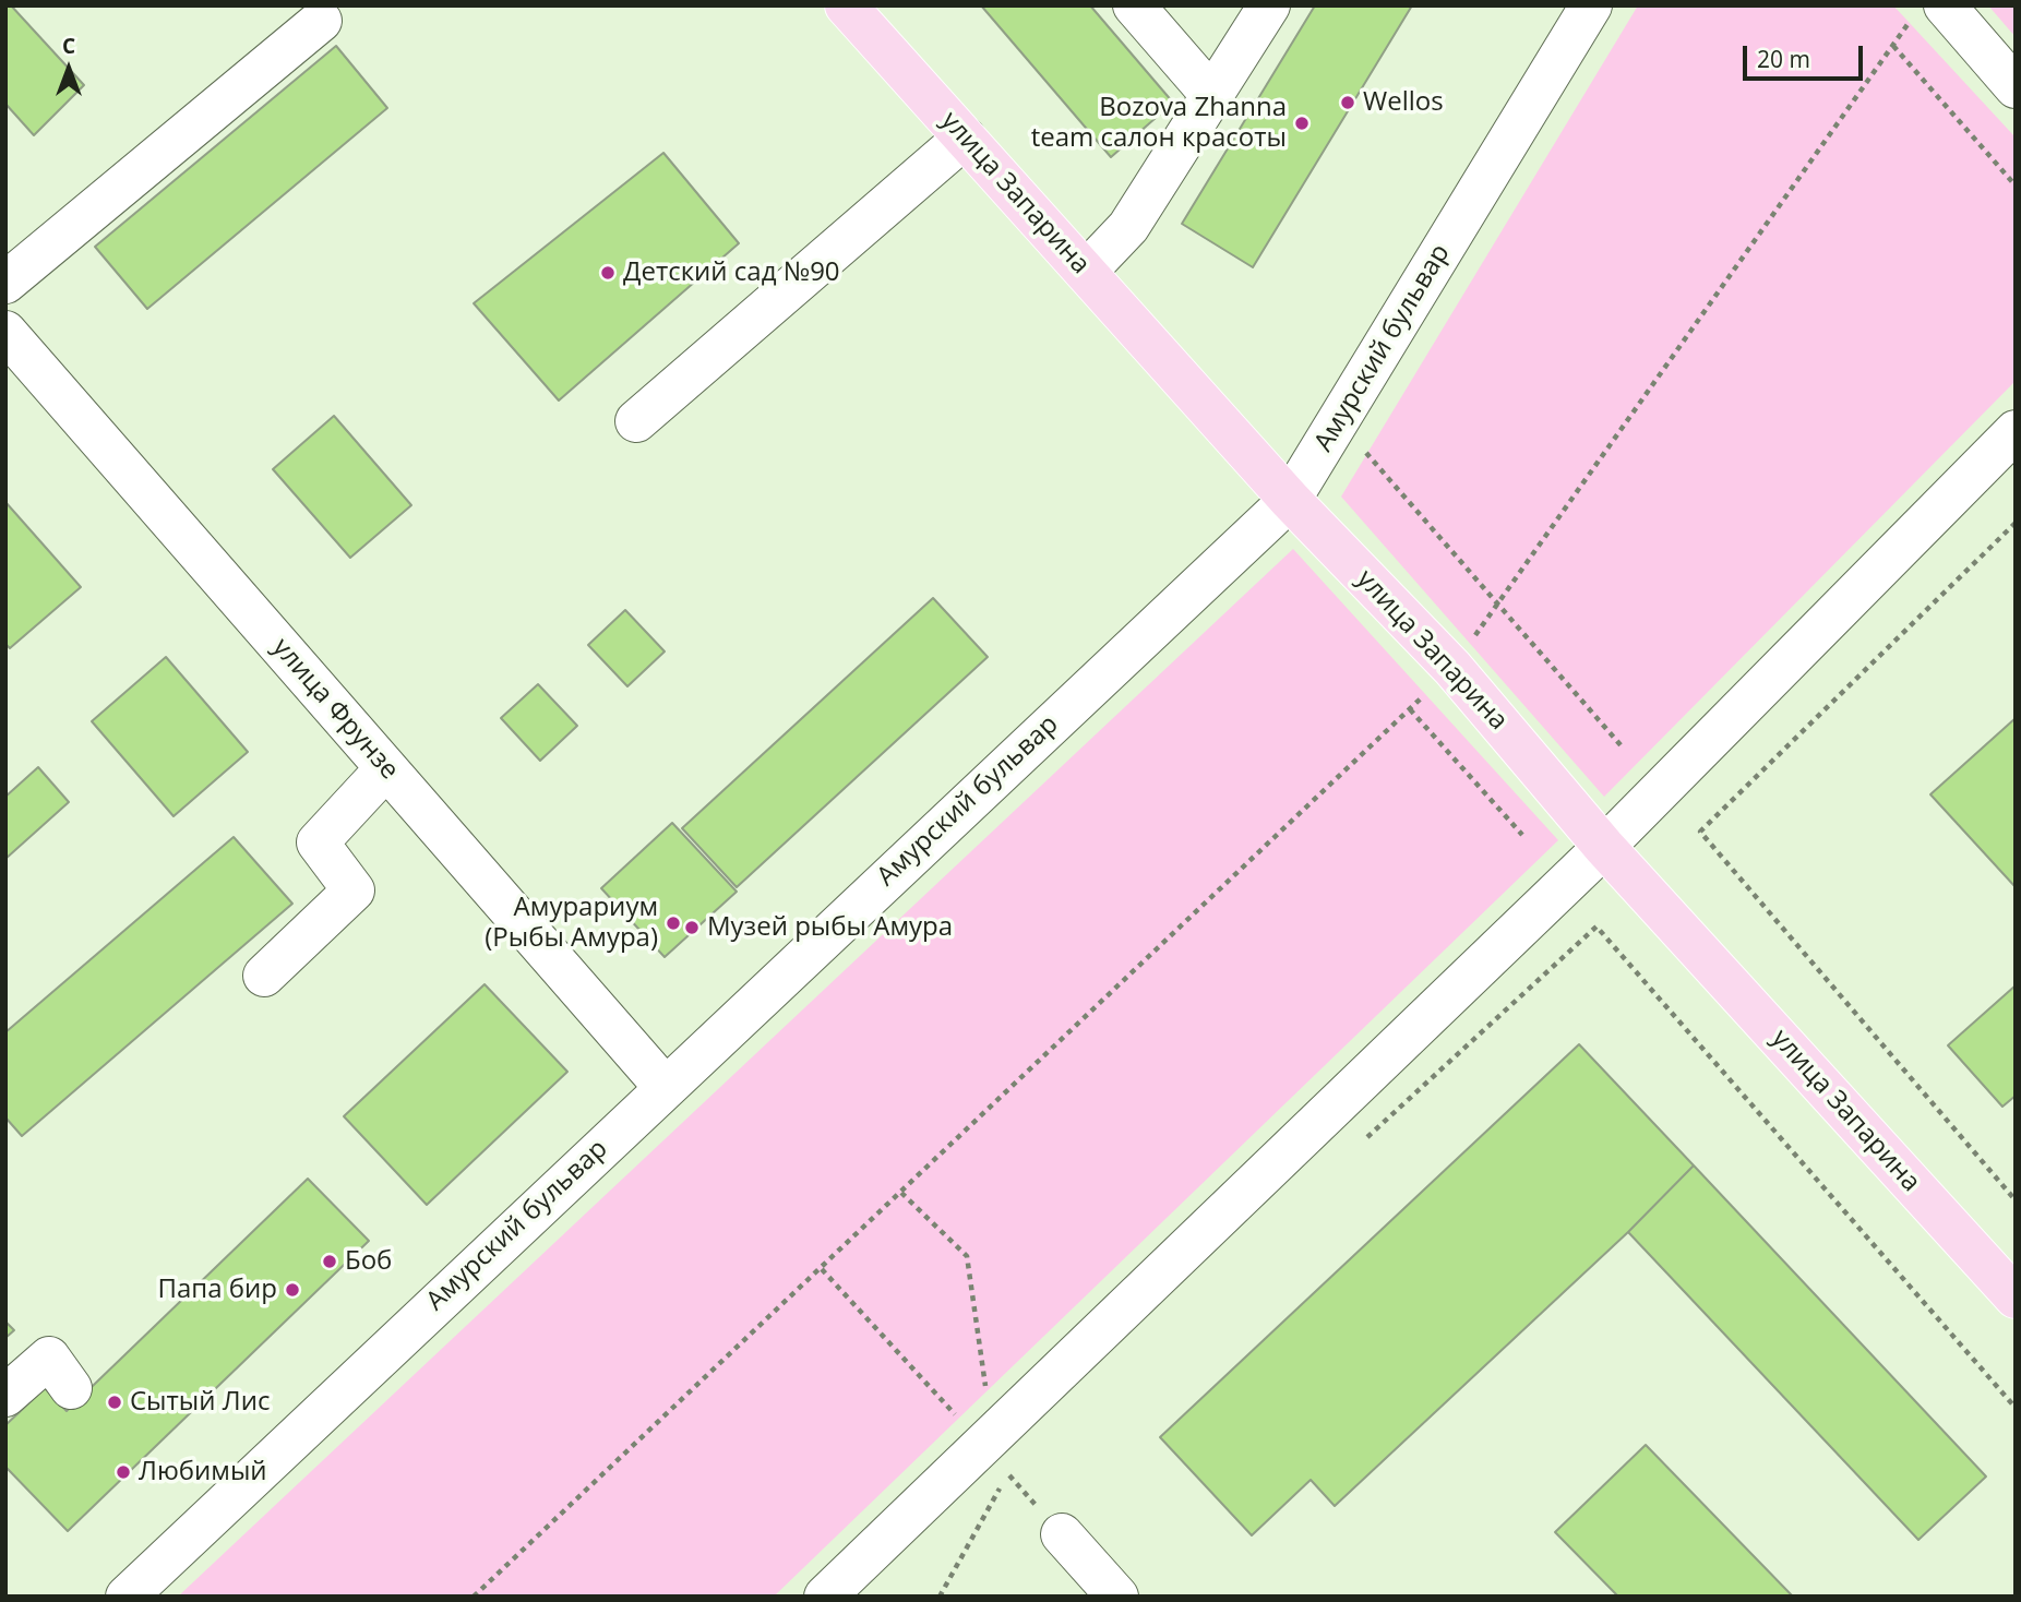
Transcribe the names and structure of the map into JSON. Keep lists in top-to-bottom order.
{
  "streets": {
    "main road": ["улица Запарина"],
    "street": ["Амурский бульвар", "улица Фрунзе"]
  },
  "crossings": [
    ["улица Запарина", "Амурский бульвар"],
    ["Амурский бульвар", "улица Фрунзе"]
  ],
  "places": [
    "Wellos",
    "Bozova Zhanna team салон красоты",
    "Детский сад №90",
    "Амурариум (Рыбы Амура)",
    "Музей рыбы Амура",
    "Боб",
    "Папа бир",
    "Сытый Лис",
    "Любимый"
  ],
  "scale_bar": "20 m",
  "north": "top"
}
